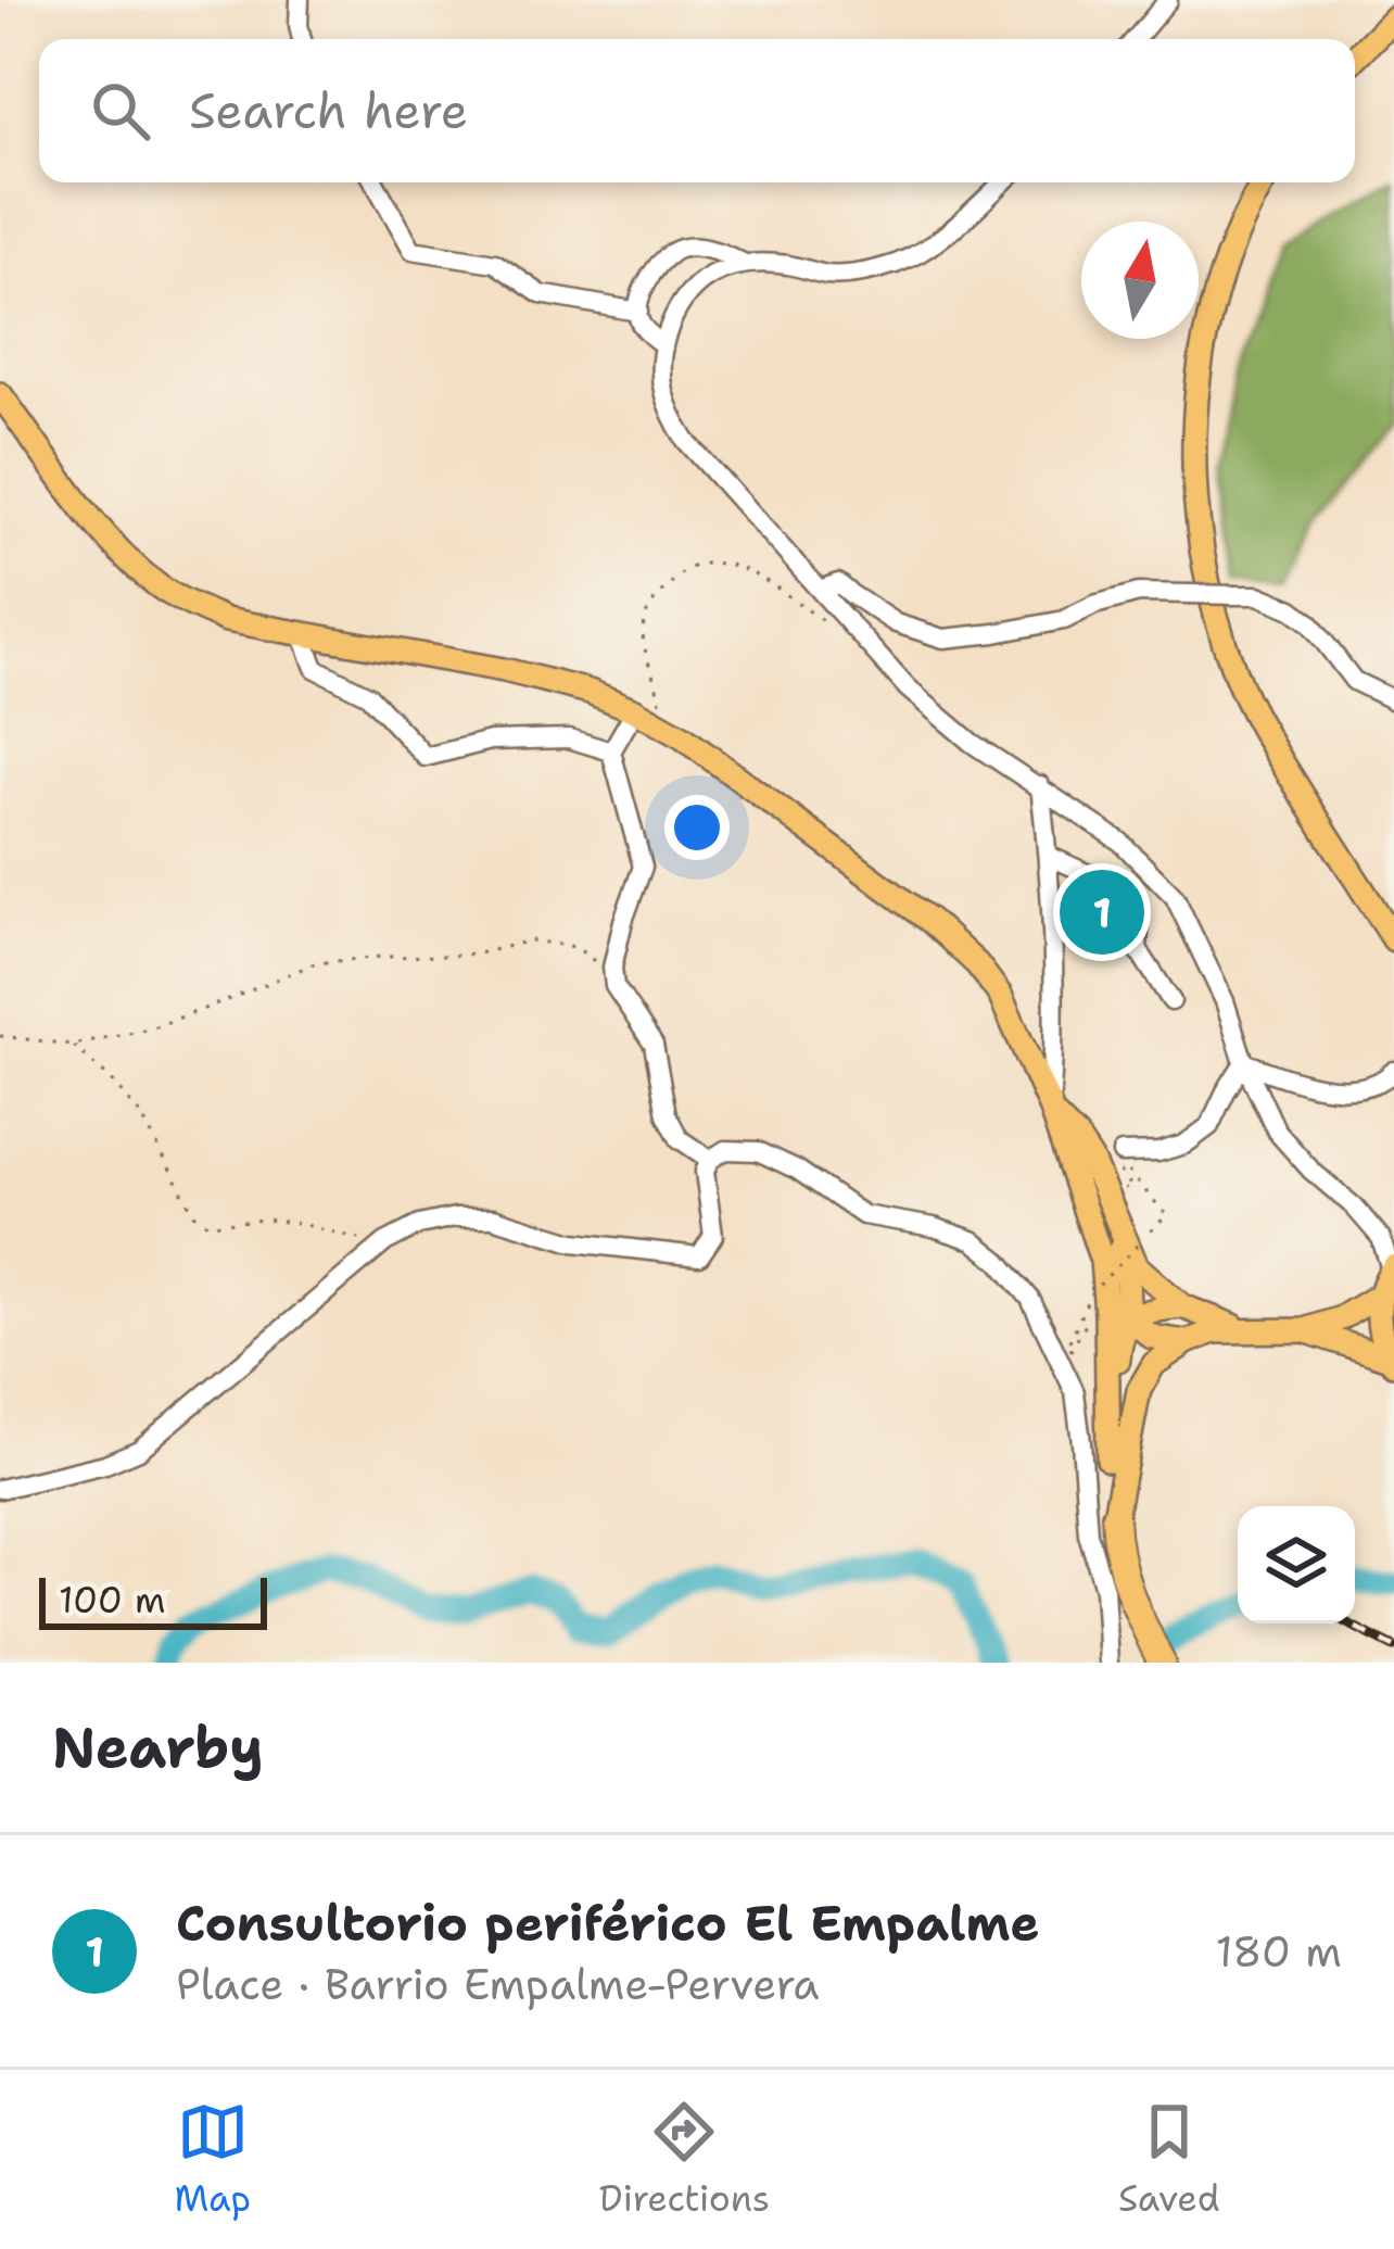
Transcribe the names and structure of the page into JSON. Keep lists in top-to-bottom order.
{
  "scale_bar": "100 m",
  "north": "top",
  "page": {
    "search": "Search here",
    "pins": "1",
    "scale": "100 m",
    "heading": "Nearby",
    "list": [
      {
        "mark": "1",
        "name": "Consultorio periférico El Empalme",
        "note": "Place · Barrio Empalme-Pervera",
        "value": "180 m"
      }
    ],
    "nav": ["Map", "Directions", "Saved"]
  }
}
